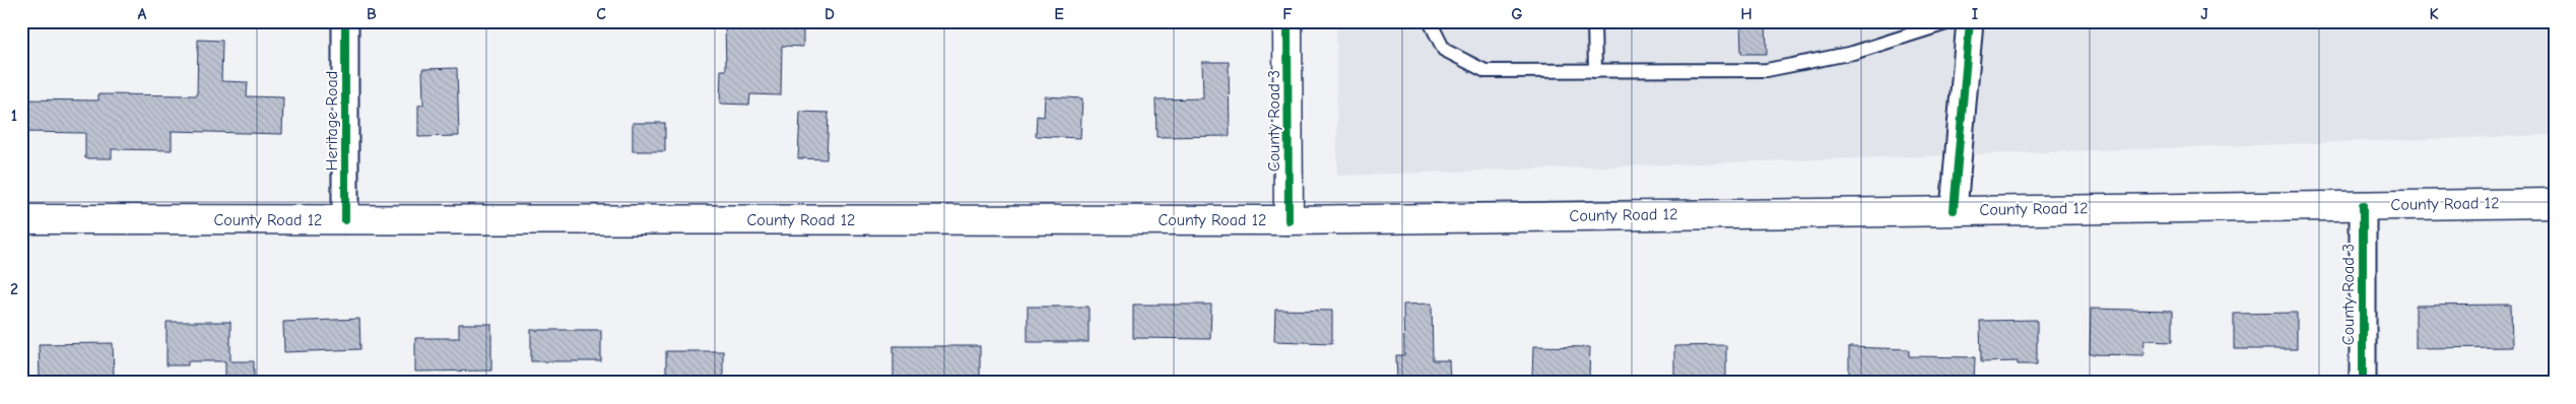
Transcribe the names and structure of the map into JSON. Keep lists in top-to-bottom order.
{
  "streets": {
    "main road": ["County Road 3", "County Road 12"],
    "street": ["Heritage Road"]
  },
  "crossings": [
    ["Heritage Road", "County Road 12"],
    ["County Road 3", "County Road 12"]
  ],
  "grid": {
    "columns": [
      "A",
      "B",
      "C",
      "D",
      "E",
      "F",
      "G",
      "H",
      "I",
      "J",
      "K"
    ],
    "rows": ["1", "2"]
  }
}
